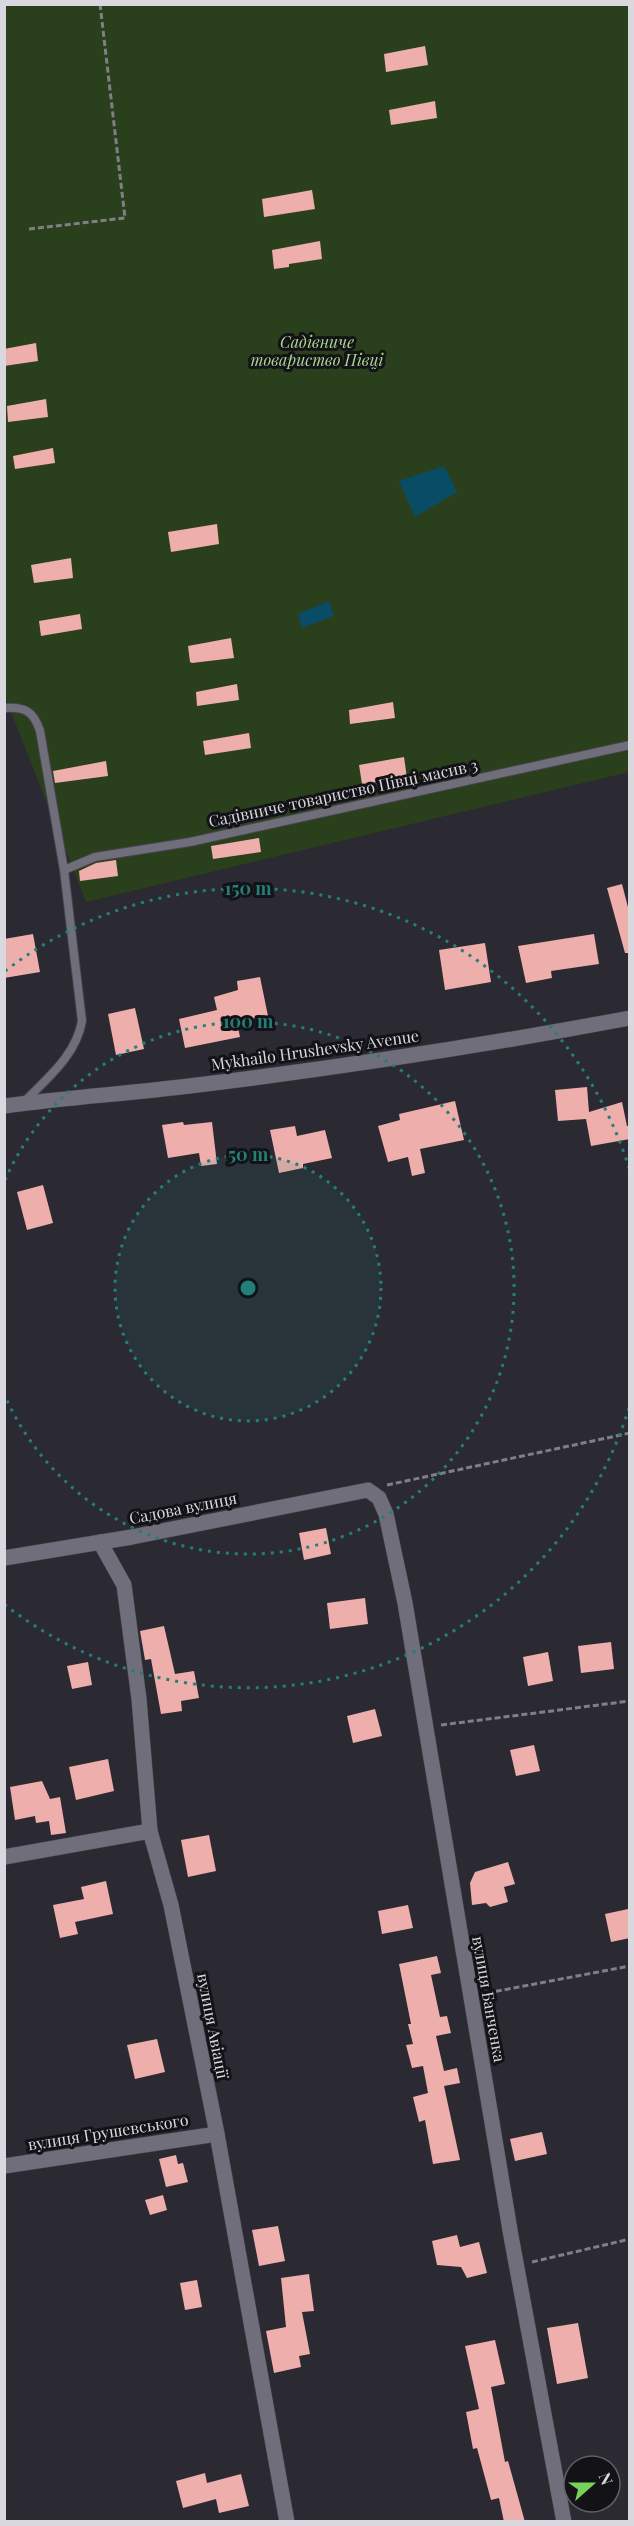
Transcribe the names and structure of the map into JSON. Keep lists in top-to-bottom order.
{
  "streets": {
    "street": [
      "Mykhailo Hrushevsky Avenue",
      "Садова вулиця",
      "вулиця Банченка",
      "вулиця Авіації",
      "вулиця Грушевського"
    ],
    "lane": ["Садівниче товариство Півці масив 3"]
  },
  "crossings": [
    ["Садова вулиця", "вулиця Банченка"],
    ["Садова вулиця", "вулиця Авіації"],
    ["вулиця Авіації", "вулиця Грушевського"]
  ],
  "parks": ["Садівниче товариство Півці"],
  "north": "right",
  "rings": ["150 m", "100 m", "50 m"]
}
